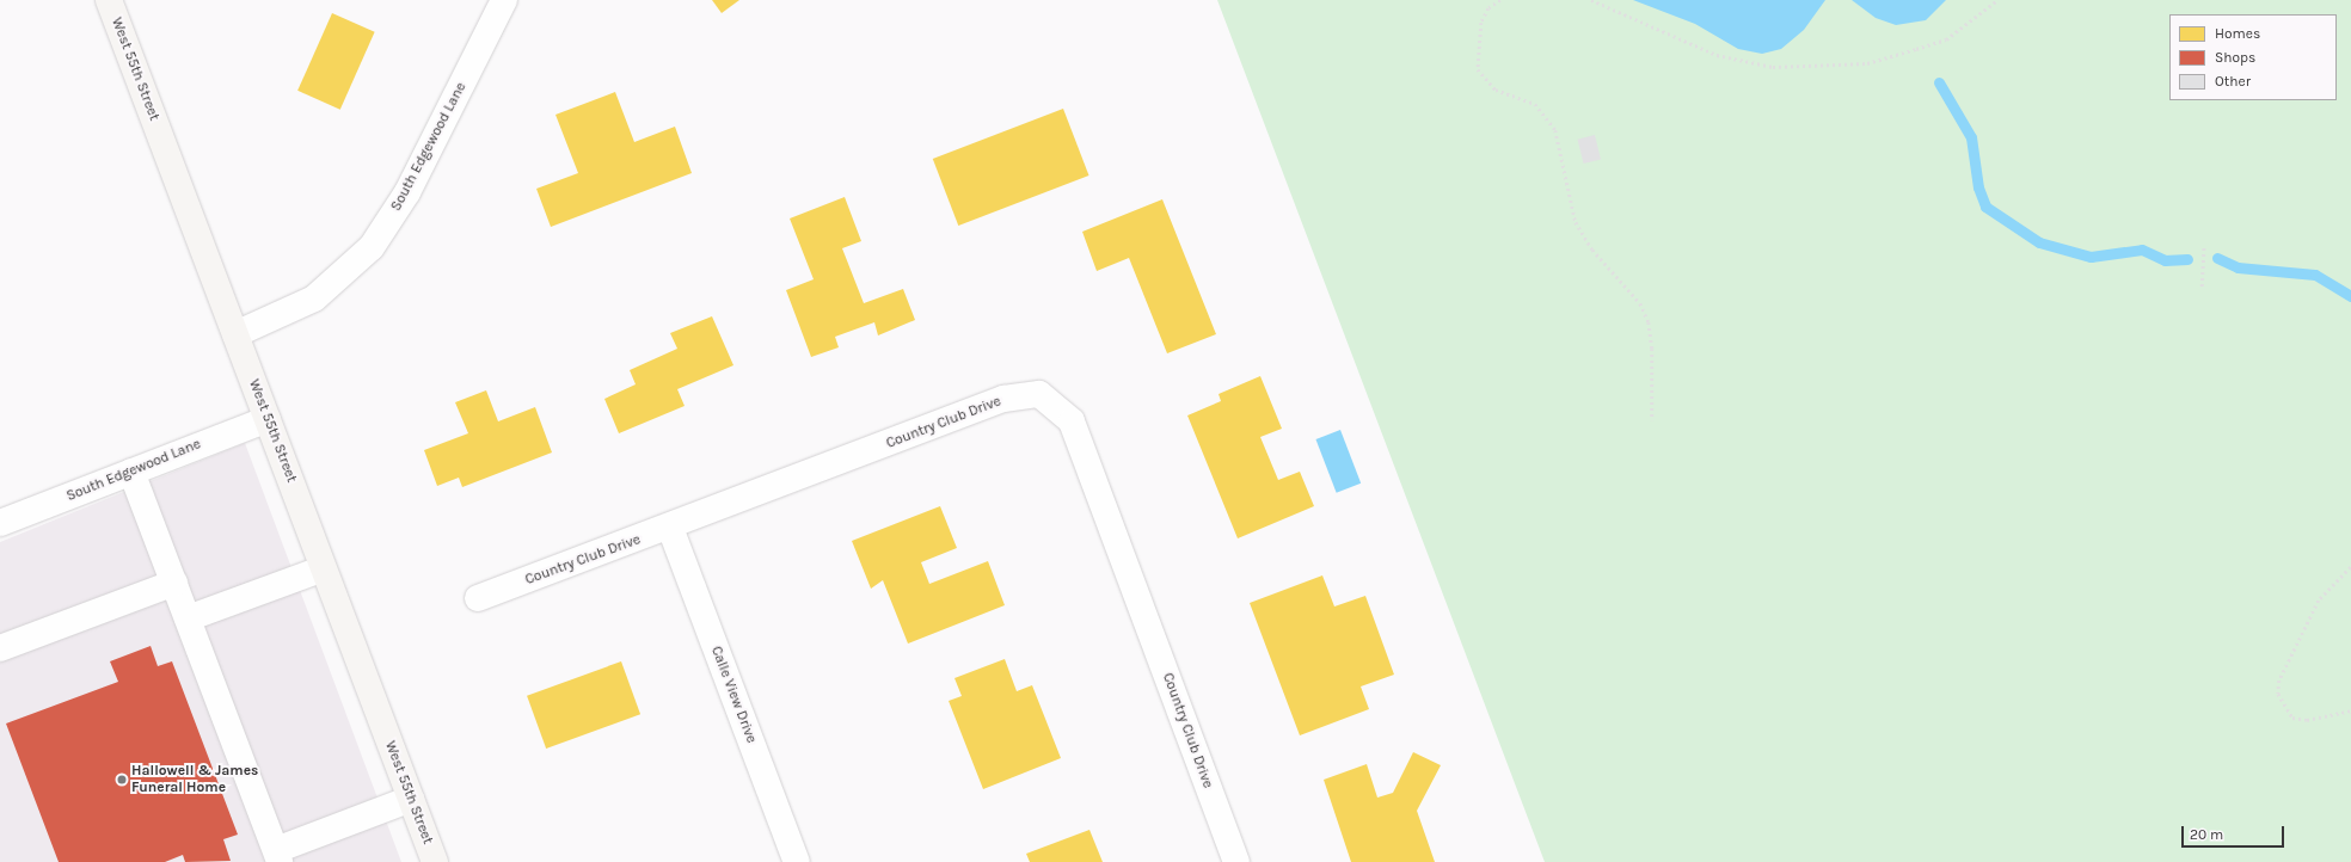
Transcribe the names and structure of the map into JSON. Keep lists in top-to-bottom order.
{
  "streets": {
    "main road": ["West 55th Street"],
    "street": ["South Edgewood Lane", "Country Club Drive", "Calle View Drive"]
  },
  "crossings": [
    ["West 55th Street", "South Edgewood Lane"],
    ["Country Club Drive", "Calle View Drive"]
  ],
  "places": ["Hallowell & James Funeral Home"],
  "legend": ["Homes", "Shops", "Other"],
  "scale_bar": "20 m"
}
